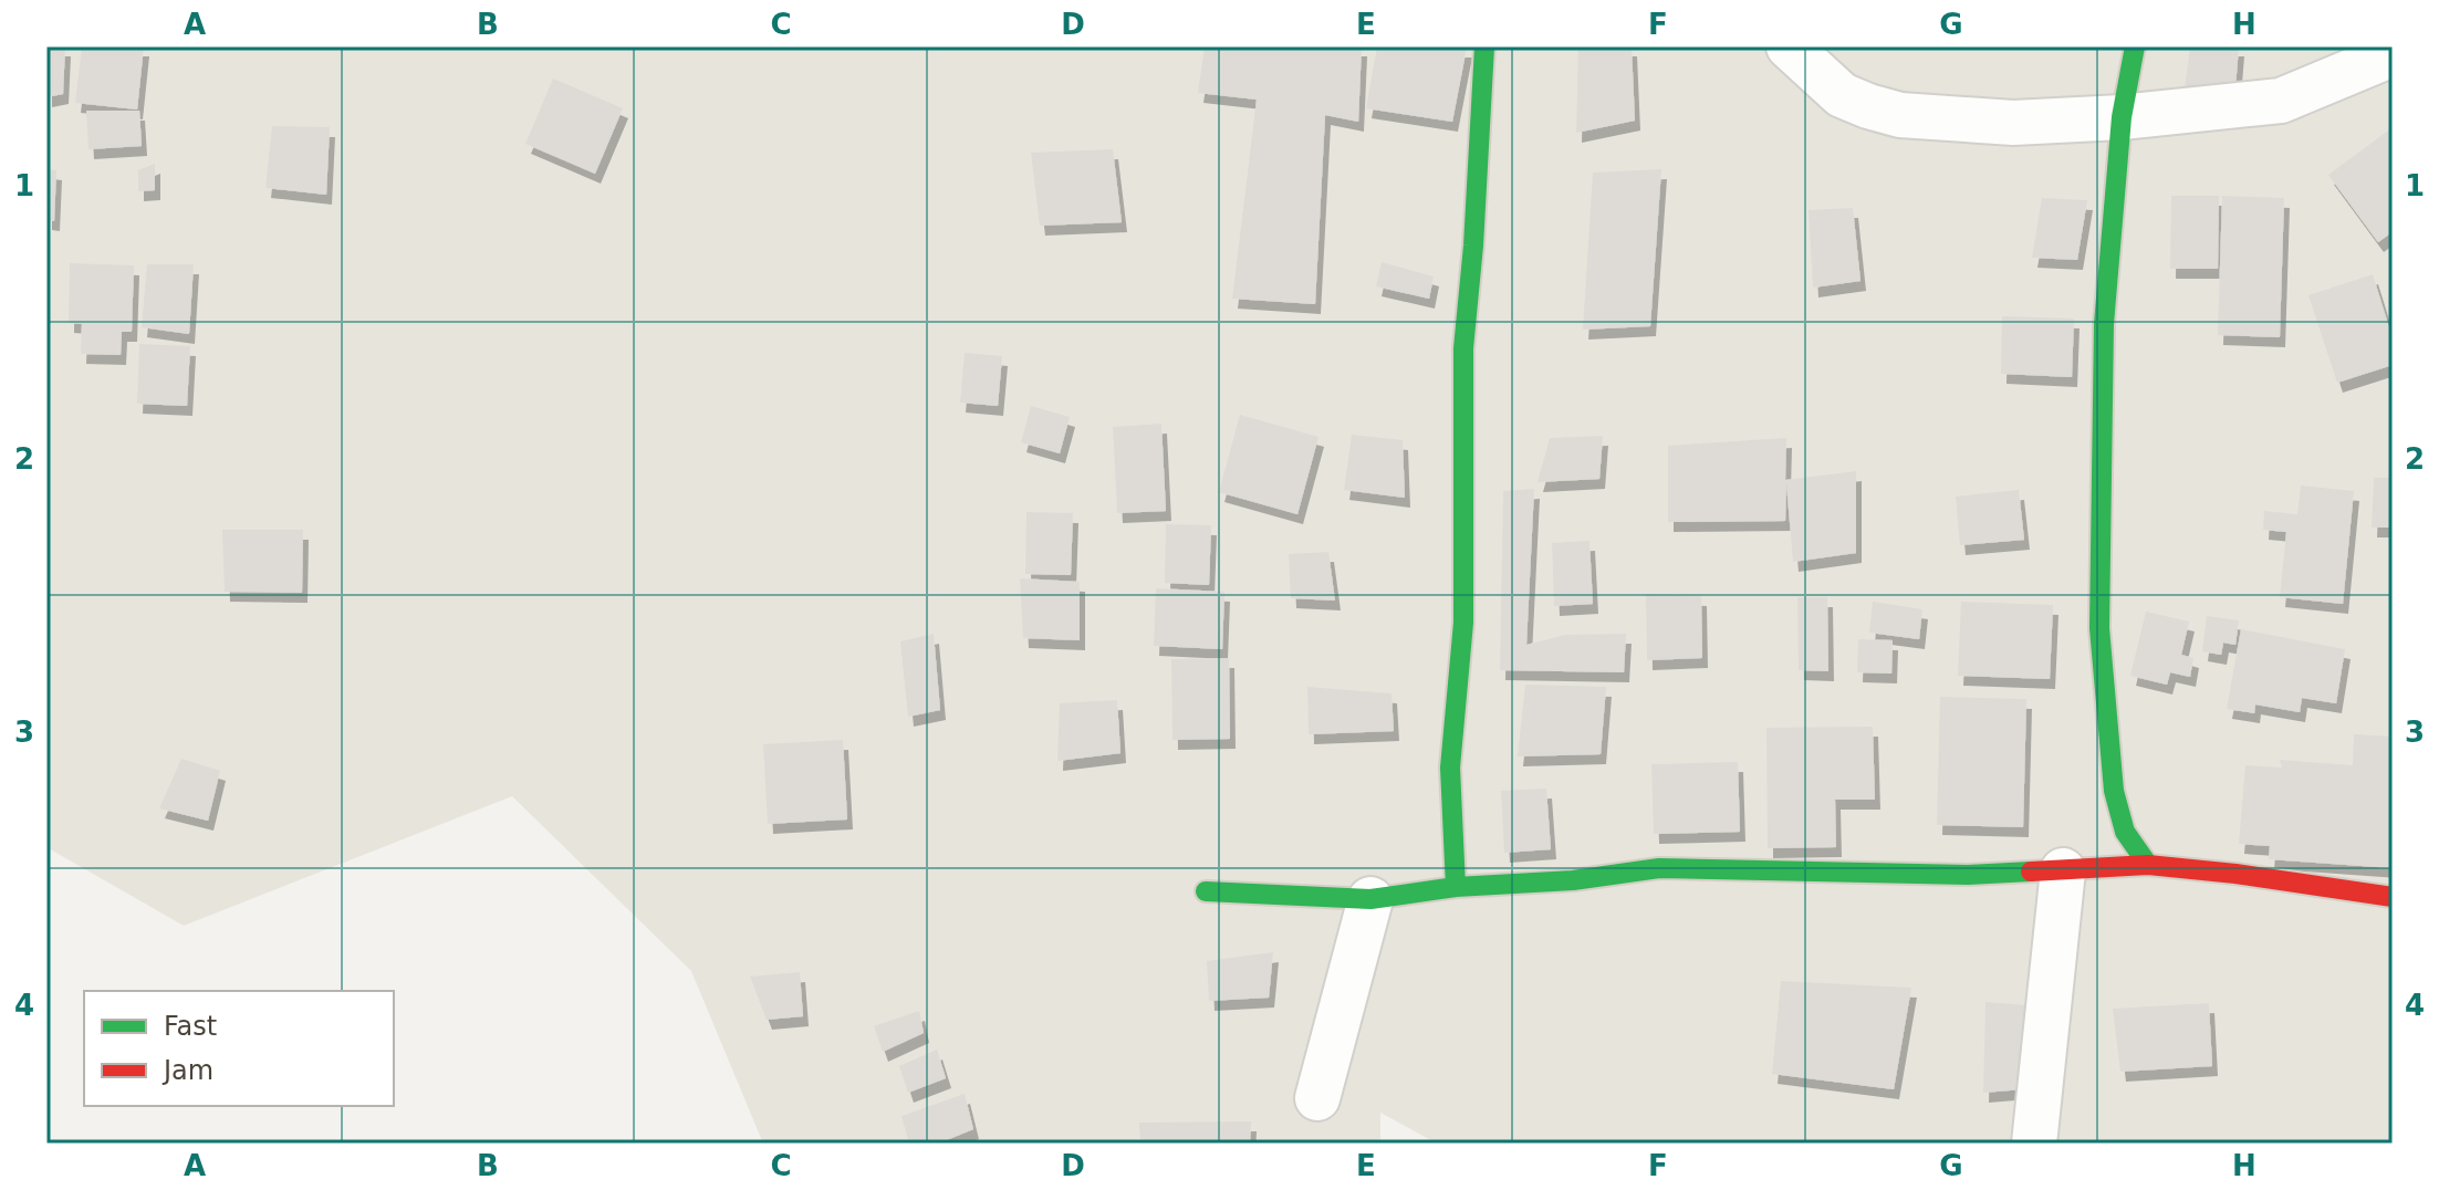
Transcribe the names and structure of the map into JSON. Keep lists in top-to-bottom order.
{
  "legend": ["Fast", "Jam"],
  "grid": {
    "columns": [
      "A",
      "B",
      "C",
      "D",
      "E",
      "F",
      "G",
      "H"
    ],
    "rows": [
      "1",
      "2",
      "3",
      "4"
    ]
  }
}
